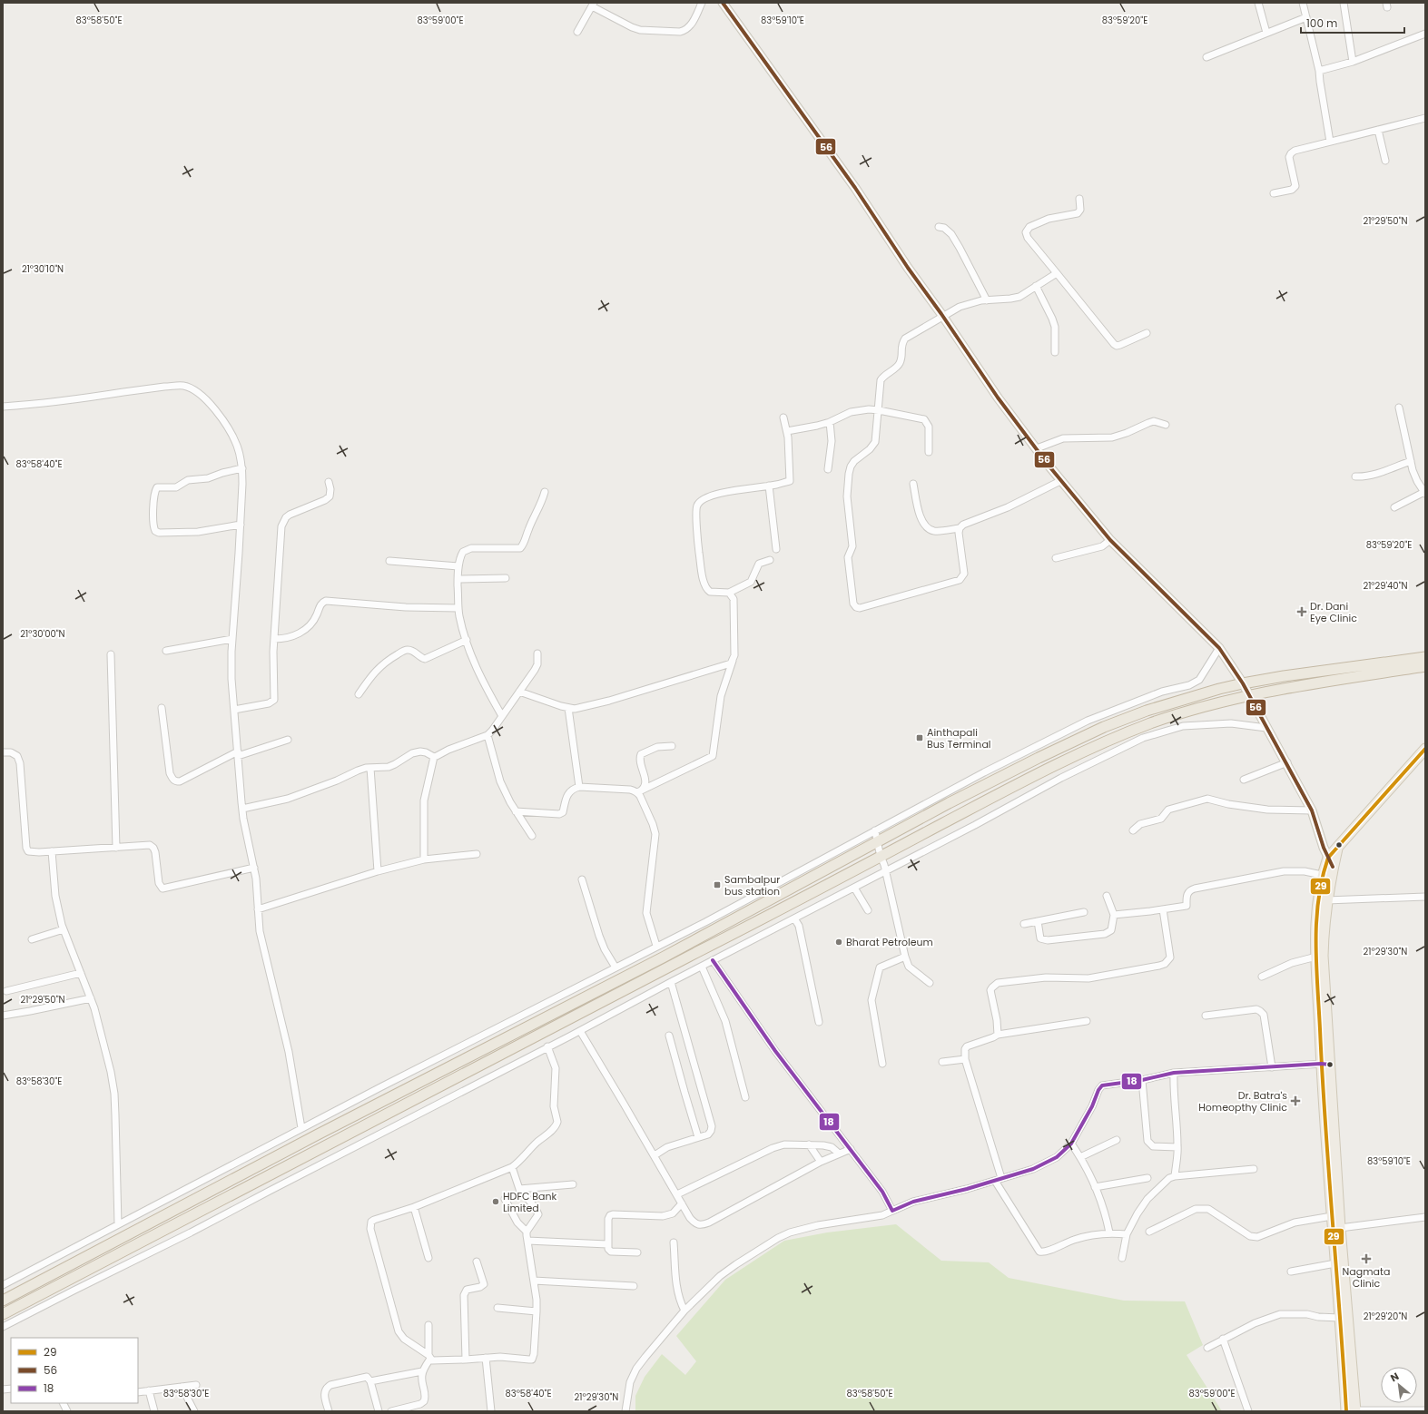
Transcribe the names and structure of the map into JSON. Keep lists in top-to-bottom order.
{
  "places": {
    "health": ["Dr. Dani Eye Clinic", "Dr. Batra's Homeopthy Clinic", "Nagmata Clinic"],
    "transit": ["Ainthapali Bus Terminal", "Sambalpur bus station"],
    "other": ["Bharat Petroleum", "HDFC Bank Limited"]
  },
  "lines": ["transit line 56", "transit line 29", "transit line 18"],
  "legend": ["29", "56", "18"],
  "scale_bar": "100 m",
  "north": "top left",
  "coordinates": [
    "83°58'50\"E",
    "83°59'00\"E",
    "83°59'10\"E",
    "83°59'20\"E",
    "21°29'50\"N",
    "21°30'10\"N",
    "83°58'40\"E",
    "21°29'40\"N",
    "21°30'00\"N",
    "21°29'30\"N",
    "83°58'30\"E",
    "21°29'20\"N"
  ]
}
